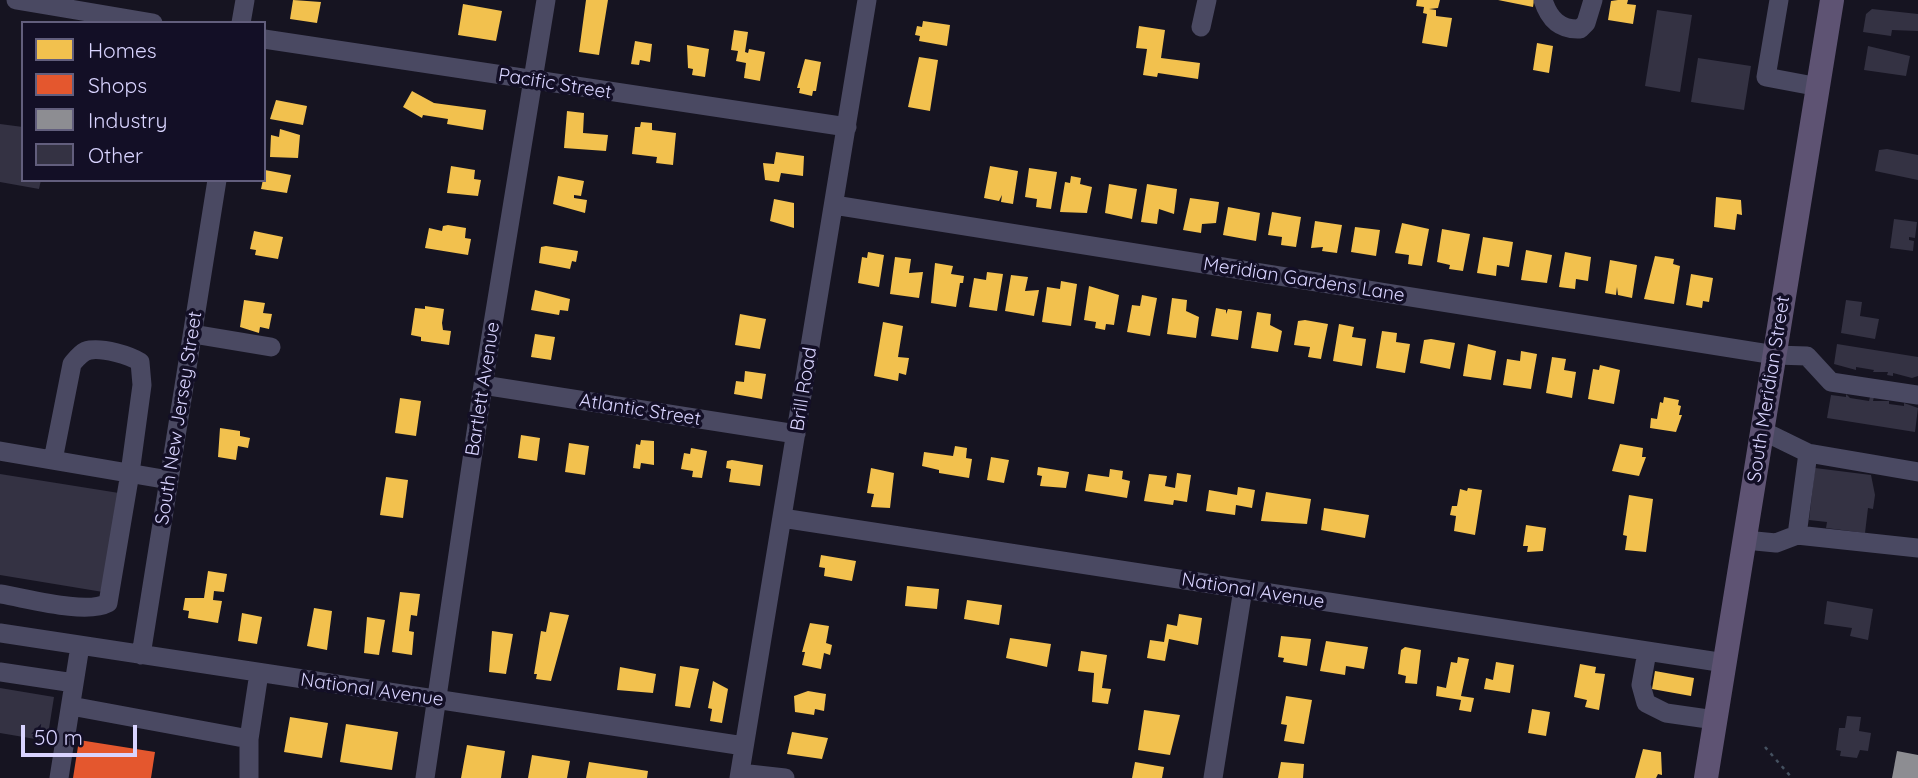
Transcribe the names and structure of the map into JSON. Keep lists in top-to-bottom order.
{
  "streets": {
    "main road": ["South Meridian Street"],
    "street": [
      "Pacific Street",
      "Meridian Gardens Lane",
      "Bartlett Avenue",
      "Brill Road",
      "Atlantic Street",
      "South New Jersey Street",
      "National Avenue"
    ]
  },
  "crossings": [
    ["Pacific Street", "Bartlett Avenue"],
    ["Pacific Street", "Brill Road"],
    ["Meridian Gardens Lane", "Brill Road"],
    ["Meridian Gardens Lane", "South Meridian Street"],
    ["Bartlett Avenue", "Atlantic Street"],
    ["Bartlett Avenue", "National Avenue"],
    ["Brill Road", "Atlantic Street"],
    ["Brill Road", "National Avenue"],
    ["South Meridian Street", "National Avenue"],
    ["South New Jersey Street", "National Avenue"]
  ],
  "legend": [
    "Homes",
    "Shops",
    "Industry",
    "Other"
  ],
  "scale_bar": "50 m"
}
